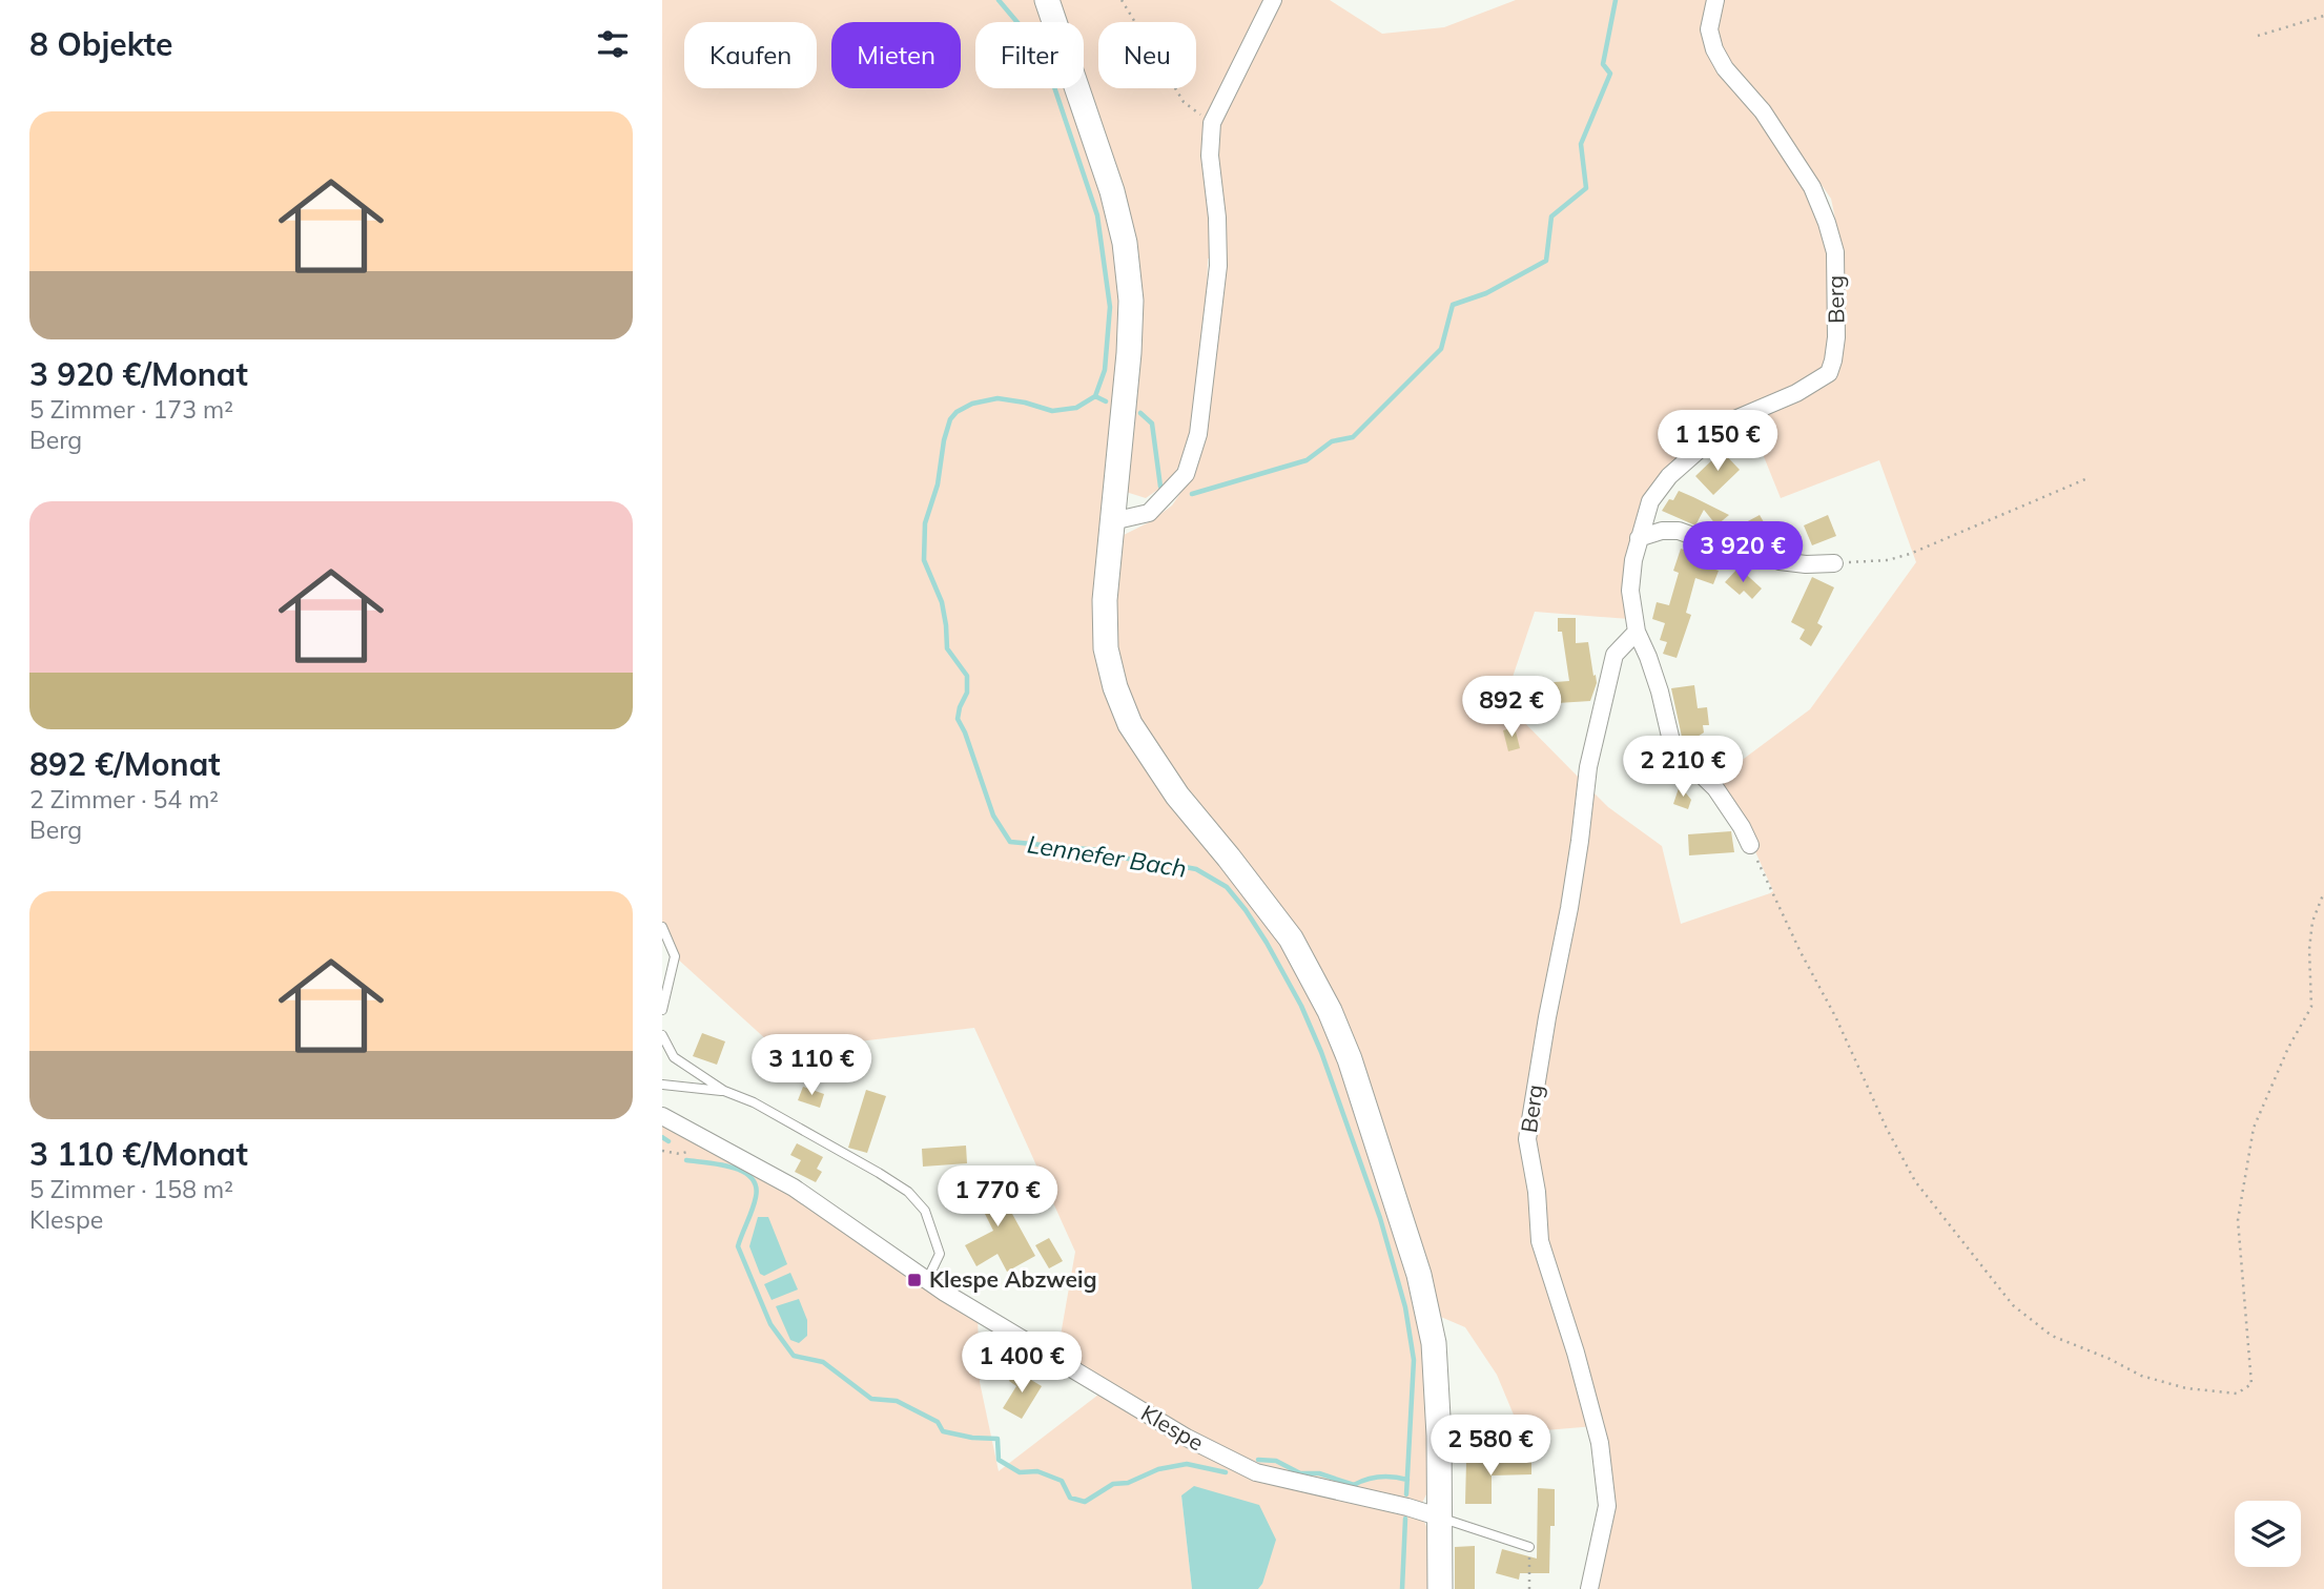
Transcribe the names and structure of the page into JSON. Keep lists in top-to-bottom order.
{
  "streets": {
    "street": ["Berg", "Klespe"]
  },
  "water": ["Lennefer Bach"],
  "places": {
    "transit": ["Klespe Abzweig"]
  },
  "page": {
    "heading": "8 Objekte",
    "chip": [
      "Kaufen",
      "Mieten",
      "Filter",
      "Neu"
    ],
    "list": [
      {
        "name": "3 920 €/Monat",
        "note": "5 Zimmer · 173 m² · Berg"
      },
      {
        "name": "892 €/Monat",
        "note": "2 Zimmer · 54 m² · Berg"
      },
      {
        "name": "3 110 €/Monat",
        "note": "5 Zimmer · 158 m² · Klespe"
      }
    ],
    "price": [
      "1 150 €",
      "3 920 €",
      "892 €",
      "2 210 €",
      "3 110 €",
      "1 770 €",
      "1 400 €",
      "2 580 €"
    ]
  }
}
